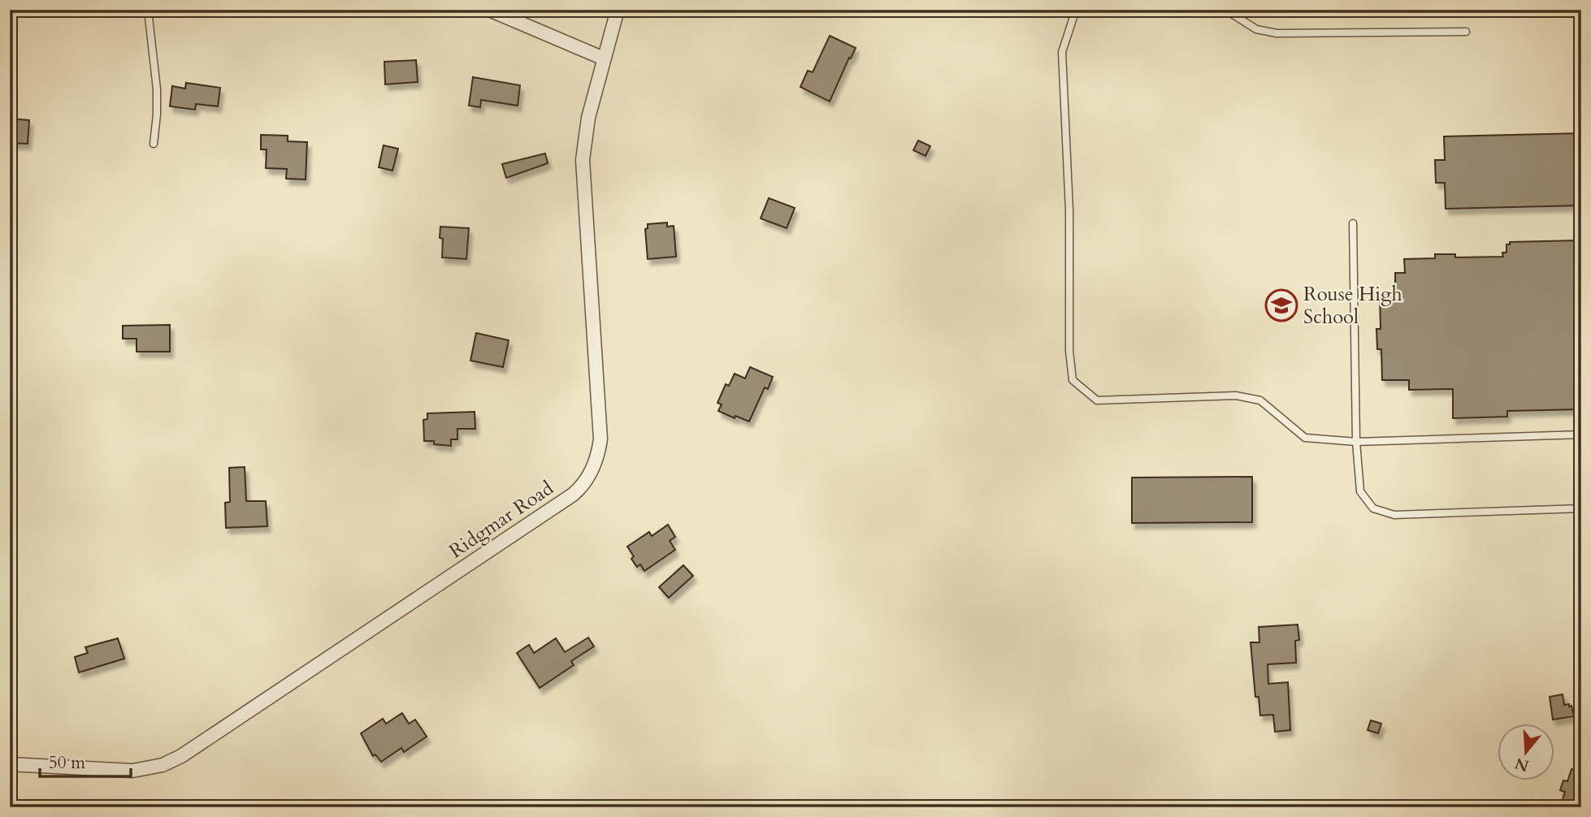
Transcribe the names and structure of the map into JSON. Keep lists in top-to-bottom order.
{
  "streets": {
    "street": ["Ridgmar Road"]
  },
  "places": {
    "school or university": ["Rouse High School"]
  },
  "scale_bar": "50 m",
  "north": "bottom"
}
